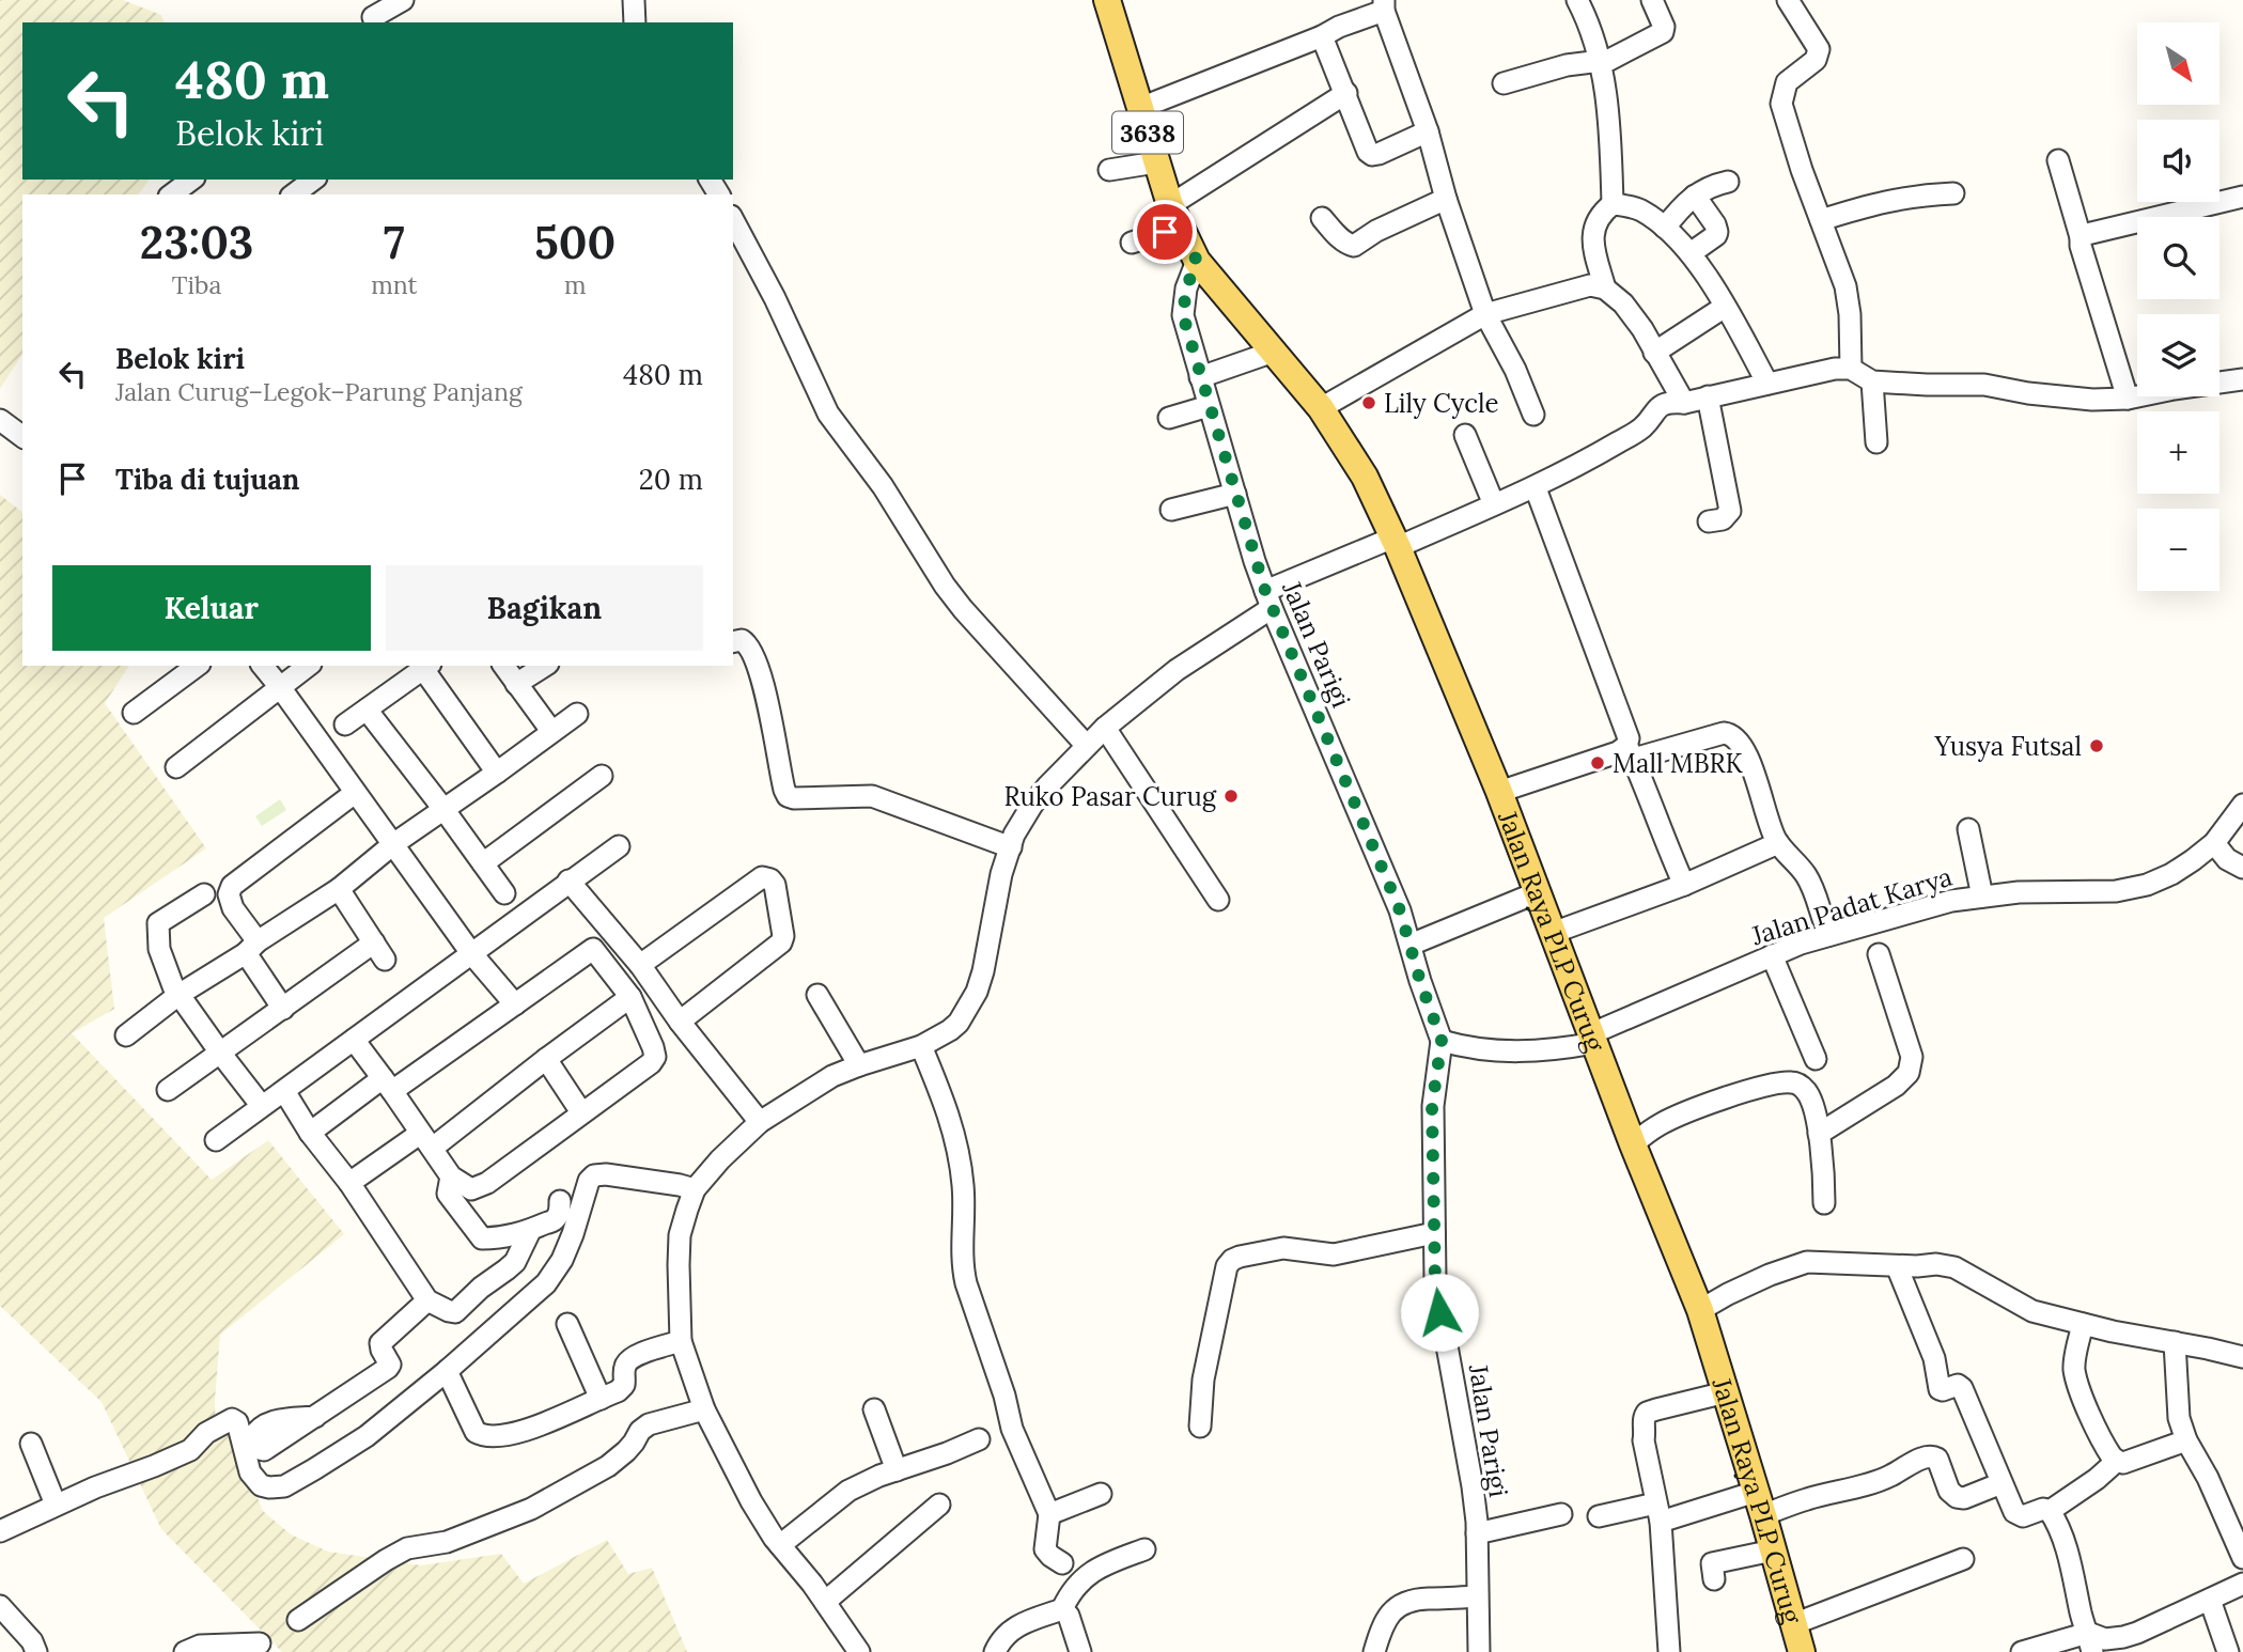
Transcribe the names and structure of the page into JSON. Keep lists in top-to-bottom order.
{
  "streets": {
    "main road": ["3638", "Jalan Raya PLP Curug"],
    "street": ["Jalan Parigi", "Jalan Padat Karya"]
  },
  "crossings": [
    ["3638", "Jalan Parigi"],
    ["3638", "Jalan Raya PLP Curug"],
    ["Jalan Parigi", "Jalan Raya PLP Curug"],
    ["Jalan Padat Karya", "Jalan Raya PLP Curug"]
  ],
  "places": [
    "Lily Cycle",
    "Yusya Futsal",
    "Mall MBRK",
    "Ruko Pasar Curug"
  ],
  "north": "bottom right",
  "page": {
    "map_buttons": ["+", "−"],
    "turn": ["480 m", "Belok kiri"],
    "eta": [
      "23:03",
      "Tiba",
      "7",
      "mnt",
      "500",
      "m"
    ],
    "list": [
      {
        "name": "Belok kiri",
        "note": "Jalan Curug–Legok–Parung Panjang",
        "value": "480 m"
      },
      {
        "name": "Tiba di tujuan",
        "value": "20 m"
      }
    ],
    "buttons": ["Keluar", "Bagikan"]
  }
}
